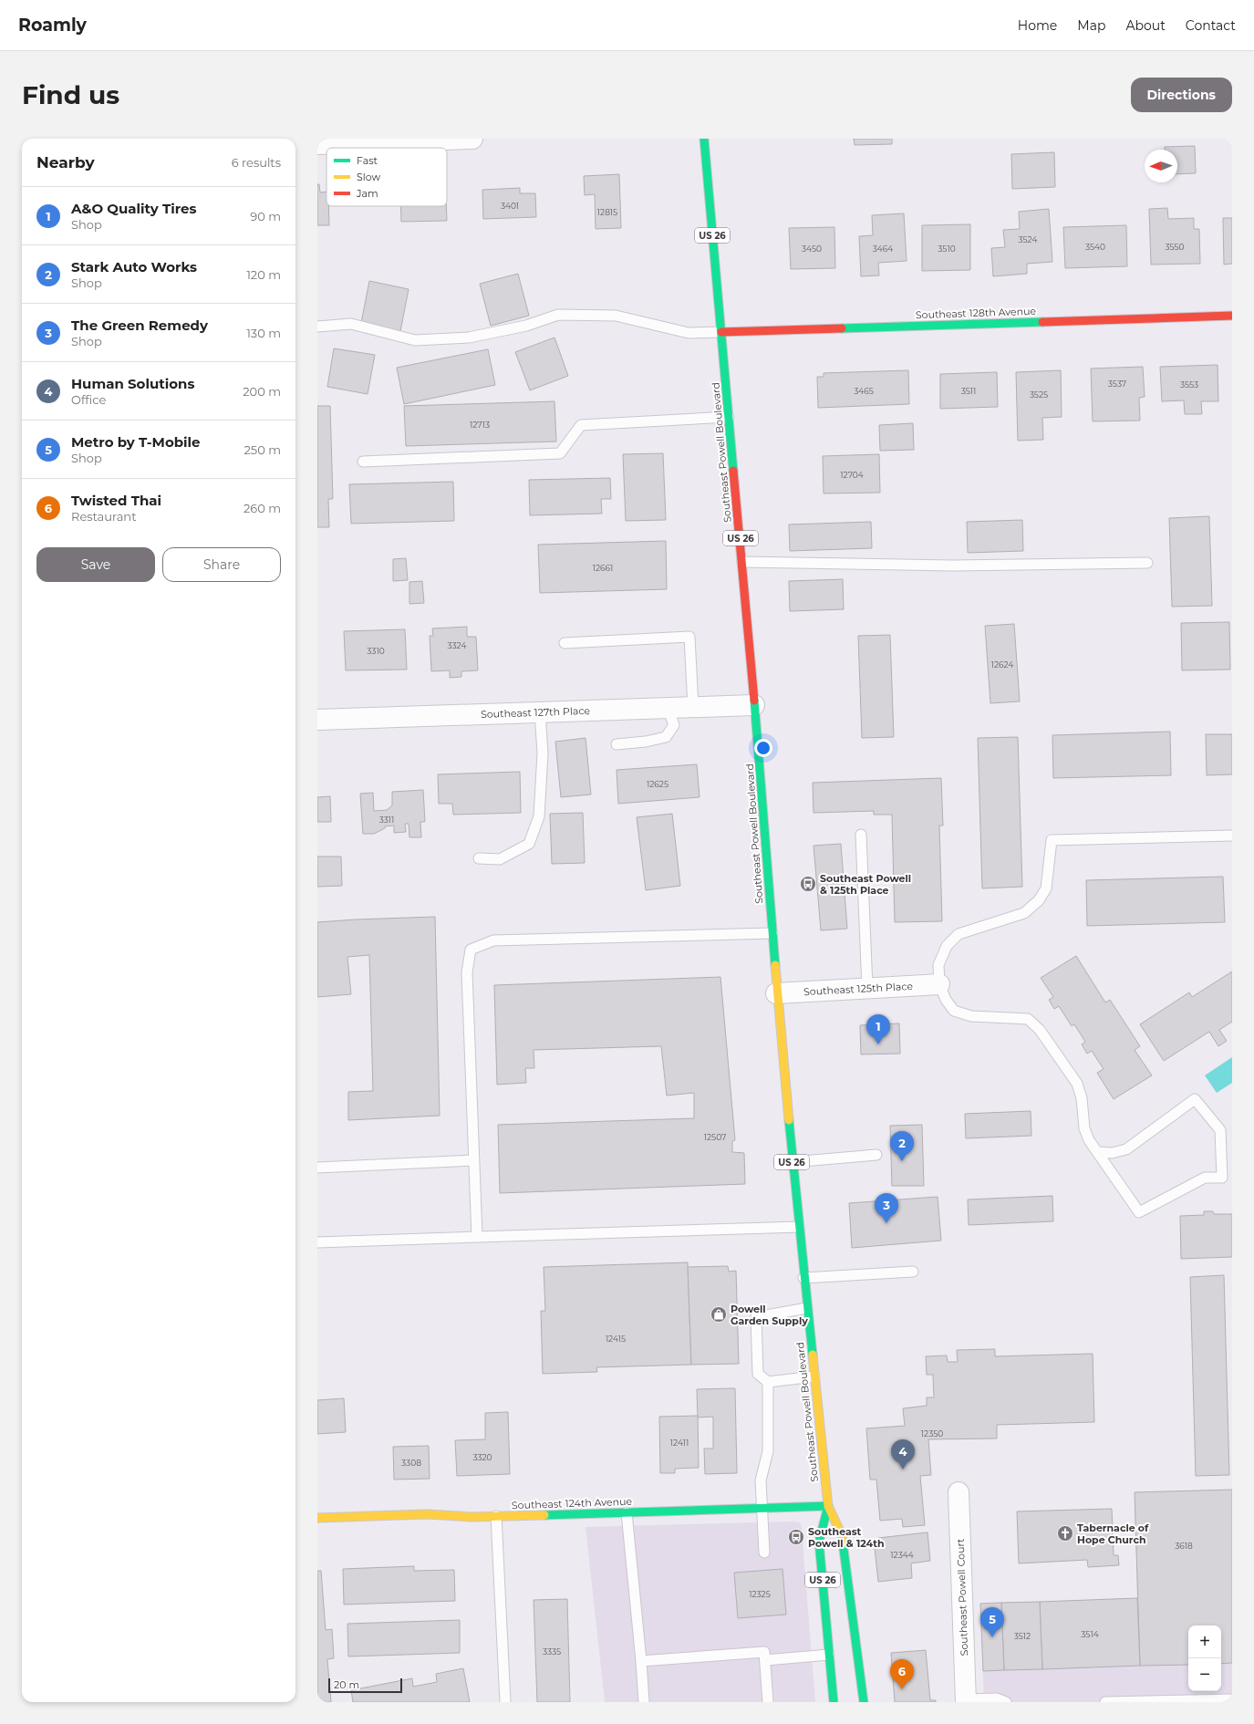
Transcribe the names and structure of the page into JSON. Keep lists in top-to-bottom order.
{
  "streets": {
    "main road": [
      "US 26",
      "Southeast 128th Avenue",
      "Southeast Powell Boulevard",
      "Southeast 124th Avenue"
    ],
    "street": ["Southeast 127th Place", "Southeast 125th Place", "Southeast Powell Court"]
  },
  "crossings": [
    ["Southeast 128th Avenue", "Southeast Powell Boulevard"],
    ["Southeast Powell Boulevard", "Southeast 127th Place"],
    ["Southeast Powell Boulevard", "Southeast 125th Place"],
    ["Southeast Powell Boulevard", "Southeast 124th Avenue"]
  ],
  "places": {
    "bus stop": ["Southeast Powell & 125th Place", "Southeast Powell & 124th"],
    "shop": ["Powell Garden Supply"],
    "church": ["Tabernacle of Hope Church"]
  },
  "house_numbers": [
    "3401",
    "12815",
    "3524",
    "3540",
    "3550",
    "3450",
    "3464",
    "3510",
    "3537",
    "3553",
    "3465",
    "3511",
    "3525",
    "12713",
    "12704",
    "12661",
    "3324",
    "3310",
    "12624",
    "12625",
    "3311",
    "12507",
    "12415",
    "12350",
    "12411",
    "3320",
    "3308",
    "3618",
    "12344",
    "12325",
    "3514",
    "3512",
    "3335"
  ],
  "legend": ["Fast", "Slow", "Jam"],
  "scale_bar": "20 m",
  "north": "left",
  "page": {
    "header": "Roamly",
    "nav": [
      "Home",
      "Map",
      "About",
      "Contact"
    ],
    "buttons": [
      "Directions",
      ["Save", "Share"]
    ],
    "title": "Find us",
    "heading": ["Nearby", "6 results"],
    "list": [
      {
        "mark": "1",
        "name": "A&O Quality Tires",
        "note": "Shop",
        "value": "90 m"
      },
      {
        "mark": "2",
        "name": "Stark Auto Works",
        "note": "Shop",
        "value": "120 m"
      },
      {
        "mark": "3",
        "name": "The Green Remedy",
        "note": "Shop",
        "value": "130 m"
      },
      {
        "mark": "4",
        "name": "Human Solutions",
        "note": "Office",
        "value": "200 m"
      },
      {
        "mark": "5",
        "name": "Metro by T-Mobile",
        "note": "Shop",
        "value": "250 m"
      },
      {
        "mark": "6",
        "name": "Twisted Thai",
        "note": "Restaurant",
        "value": "260 m"
      }
    ],
    "pins": [
      "1",
      "2",
      "3",
      "4",
      "5",
      "6"
    ],
    "map_buttons": ["+", "−"],
    "scale": "20 m"
  }
}
